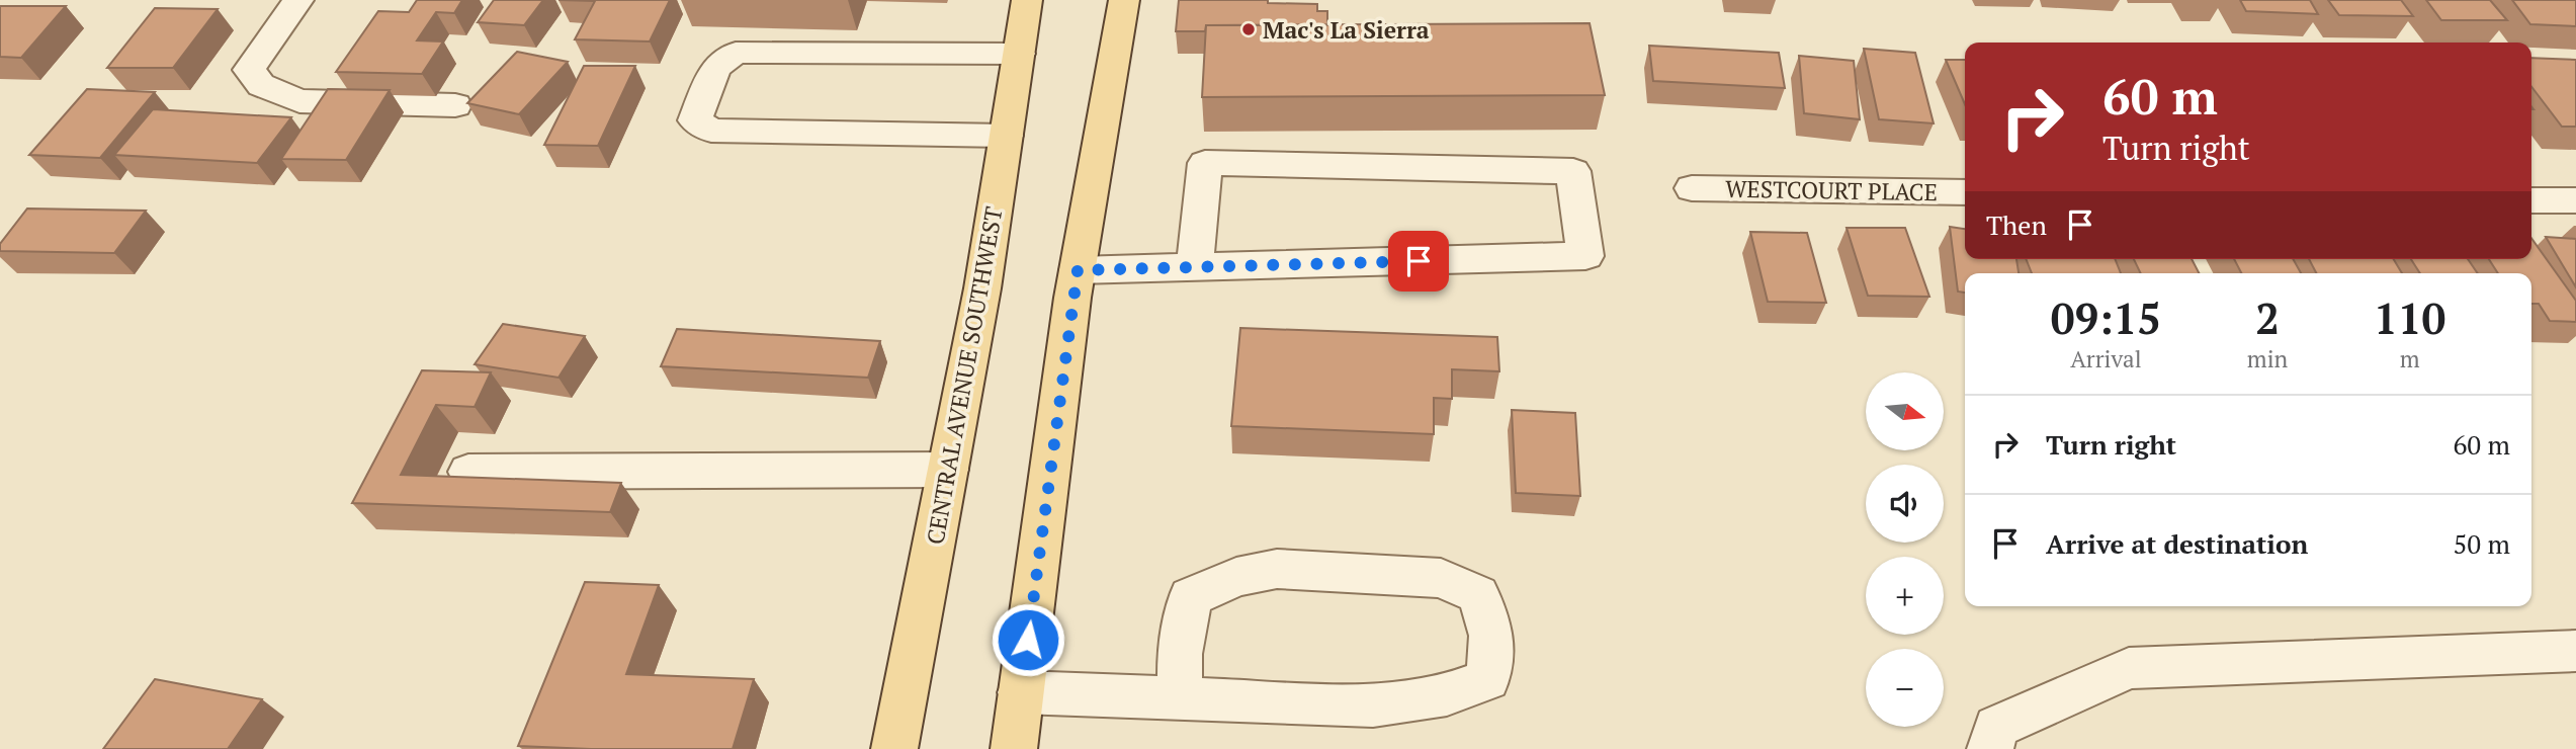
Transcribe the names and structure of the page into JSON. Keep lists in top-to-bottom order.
{
  "streets": {
    "main road": ["CENTRAL AVENUE SOUTHWEST"],
    "street": ["WESTCOURT PLACE"]
  },
  "places": ["Mac's La Sierra"],
  "north": "right",
  "page": {
    "turn": ["60 m", "Turn right"],
    "then": "Then",
    "eta": [
      "09:15",
      "Arrival",
      "2",
      "min",
      "110",
      "m"
    ],
    "map_buttons": ["+", "−"],
    "list": [
      {
        "name": "Turn right",
        "value": "60 m"
      },
      {
        "name": "Arrive at destination",
        "value": "50 m"
      }
    ]
  }
}
